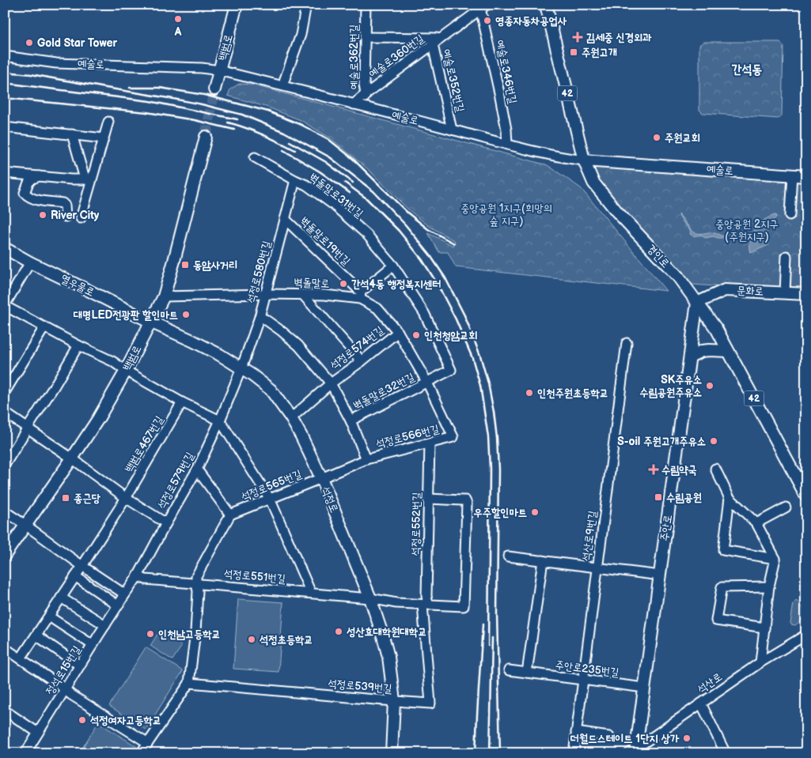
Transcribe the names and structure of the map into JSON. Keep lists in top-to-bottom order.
{
  "streets": {
    "main road": [
      "백범로",
      "예술로",
      "42",
      "경인로",
      "열우물로",
      "문화로",
      "석정로",
      "주안로"
    ],
    "street": [
      "예술로360번길",
      "예술로362번길",
      "예술로346번길",
      "예술로352번길",
      "벽돌말로31번길",
      "벽돌말로19번길",
      "석정로580번길",
      "벽돌말로",
      "석정로574번길",
      "벽돌말로32번길",
      "석정로566번길",
      "백범로467번길",
      "석정로579번길",
      "석정로565번길",
      "석정로552번길",
      "석산로9번길",
      "석정로551번길",
      "주안로235번길",
      "정석로15번길",
      "석산로",
      "석정로539번길"
    ]
  },
  "crossings": [
    ["백범로", "예술로"],
    ["백범로", "벽돌말로"],
    ["백범로", "열우물로"],
    ["백범로", "석정로"],
    ["예술로360번길", "예술로362번길"],
    ["예술로360번길", "예술로"],
    ["예술로360번길", "예술로346번길"],
    ["예술로360번길", "예술로352번길"],
    ["예술로362번길", "예술로"],
    ["예술로", "예술로346번길"],
    ["예술로", "예술로352번길"],
    ["예술로", "경인로"],
    ["벽돌말로31번길", "석정로580번길"],
    ["벽돌말로31번길", "벽돌말로"],
    ["벽돌말로31번길", "벽돌말로32번길"],
    ["벽돌말로19번길", "석정로580번길"],
    ["벽돌말로19번길", "벽돌말로"],
    ["경인로", "문화로"],
    ["경인로", "주안로"],
    ["석정로580번길", "벽돌말로"],
    ["석정로580번길", "석정로574번길"],
    ["석정로580번길", "석정로579번길"],
    ["석정로580번길", "석정로"],
    ["벽돌말로", "석정로574번길"],
    ["벽돌말로", "벽돌말로32번길"],
    ["벽돌말로", "석정로566번길"],
    ["열우물로", "석정로"],
    ["문화로", "주안로"],
    ["석정로574번길", "석정로566번길"],
    ["석정로574번길", "석정로"],
    ["벽돌말로32번길", "석정로566번길"],
    ["석정로566번길", "석정로565번길"],
    ["석정로566번길", "석정로"],
    ["석정로566번길", "석정로552번길"],
    ["석정로579번길", "석정로"],
    ["석정로579번길", "석정로551번길"],
    ["석정로579번길", "정석로15번길"],
    ["석정로565번길", "석정로"],
    ["석정로", "석정로551번길"],
    ["석정로", "석정로539번길"],
    ["석정로552번길", "석정로539번길"],
    ["주안로", "주안로235번길"],
    ["주안로", "석산로"],
    ["석산로9번길", "주안로235번길"]
  ],
  "districts": ["간석동"],
  "parks": ["중앙공원 1지구(희망의 숲 지구)", "중앙공원 2지구 (주원지구)"],
  "places": {
    "other": [
      "A",
      "영종자동차공업사",
      "Gold Star Tower",
      "주원교회",
      "River City",
      "간석4동 행정복지센터",
      "대명LED전광판 할인마트",
      "인천청암교회",
      "SK주유소 수림공원주유소",
      "인천주원초등학교",
      "S-oil 주원고개주유소",
      "우주할인마트",
      "성산효대학원대학교",
      "인천남고등학교",
      "석정초등학교",
      "석정여자고등학교",
      "더월드스테이트 1단지 상가"
    ],
    "health": ["김세중 신경외과", "수림약국"],
    "transit": [
      "주원고개",
      "동암사거리",
      "수림공원",
      "종근당"
    ]
  }
}
